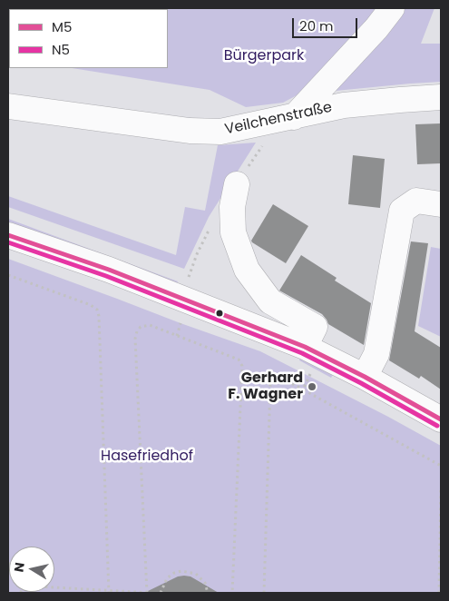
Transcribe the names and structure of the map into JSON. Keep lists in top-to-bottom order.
{
  "streets": {
    "street": ["Veilchenstraße"]
  },
  "parks": ["Bürgerpark", "Hasefriedhof"],
  "places": ["Gerhard F. Wagner"],
  "lines": ["transit line M5", "transit line N5"],
  "legend": ["M5", "N5"],
  "scale_bar": "20 m",
  "north": "left"
}
